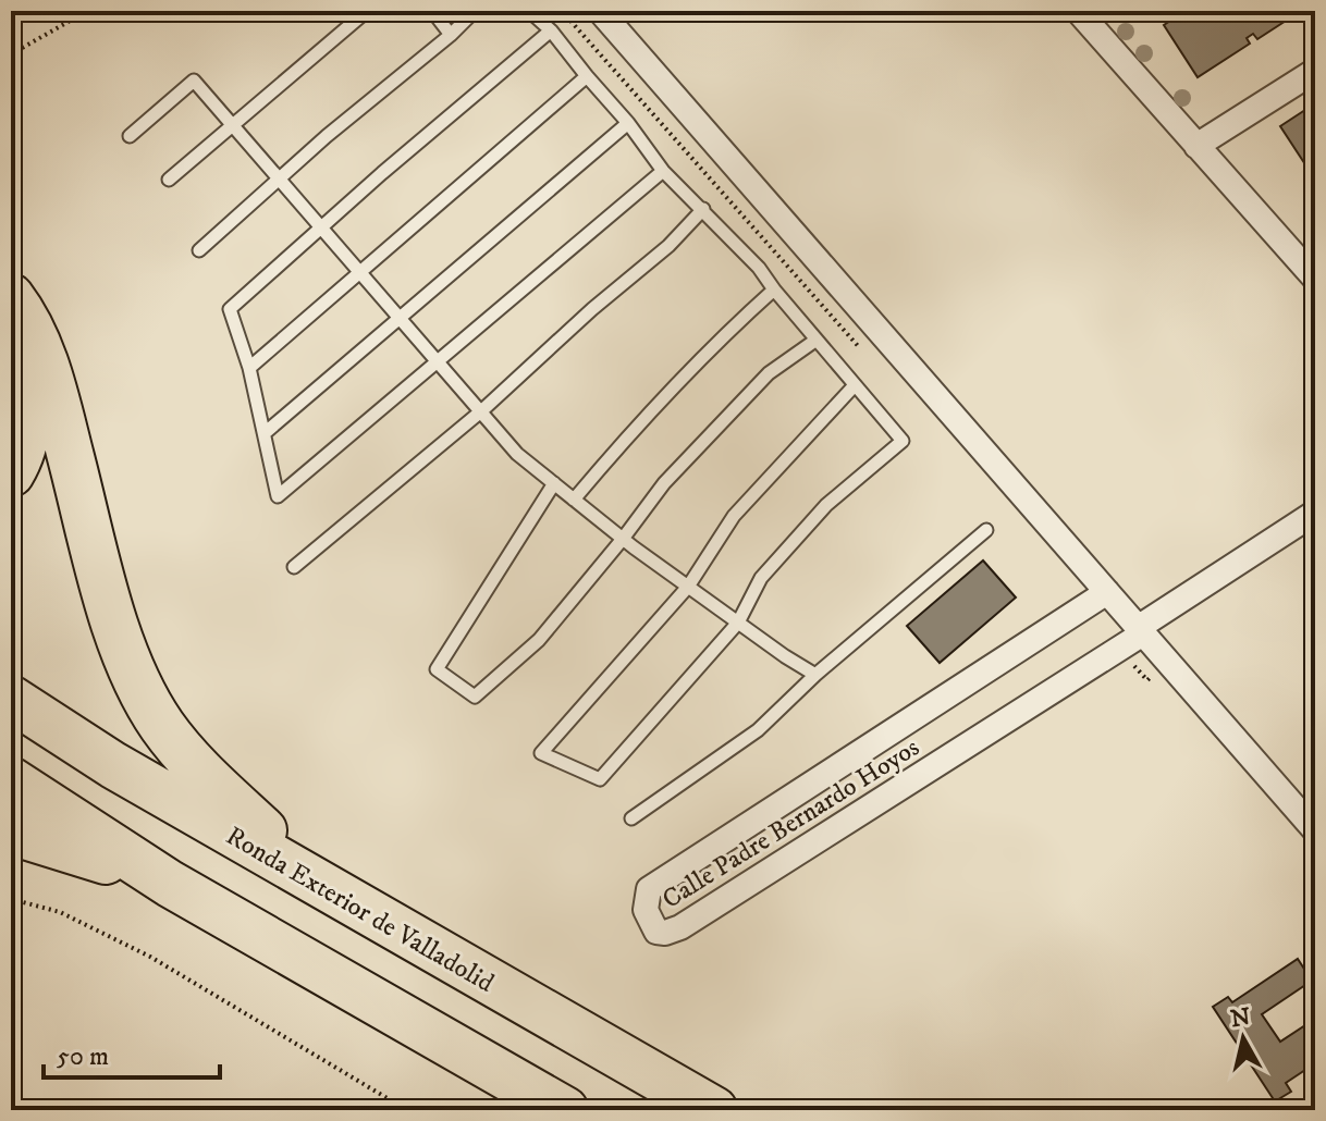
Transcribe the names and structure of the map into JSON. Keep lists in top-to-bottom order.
{
  "streets": {
    "highway": ["Ronda Exterior de Valladolid"],
    "street": ["Calle Padre Bernardo Hoyos"]
  },
  "scale_bar": "50 m",
  "north": "top"
}
